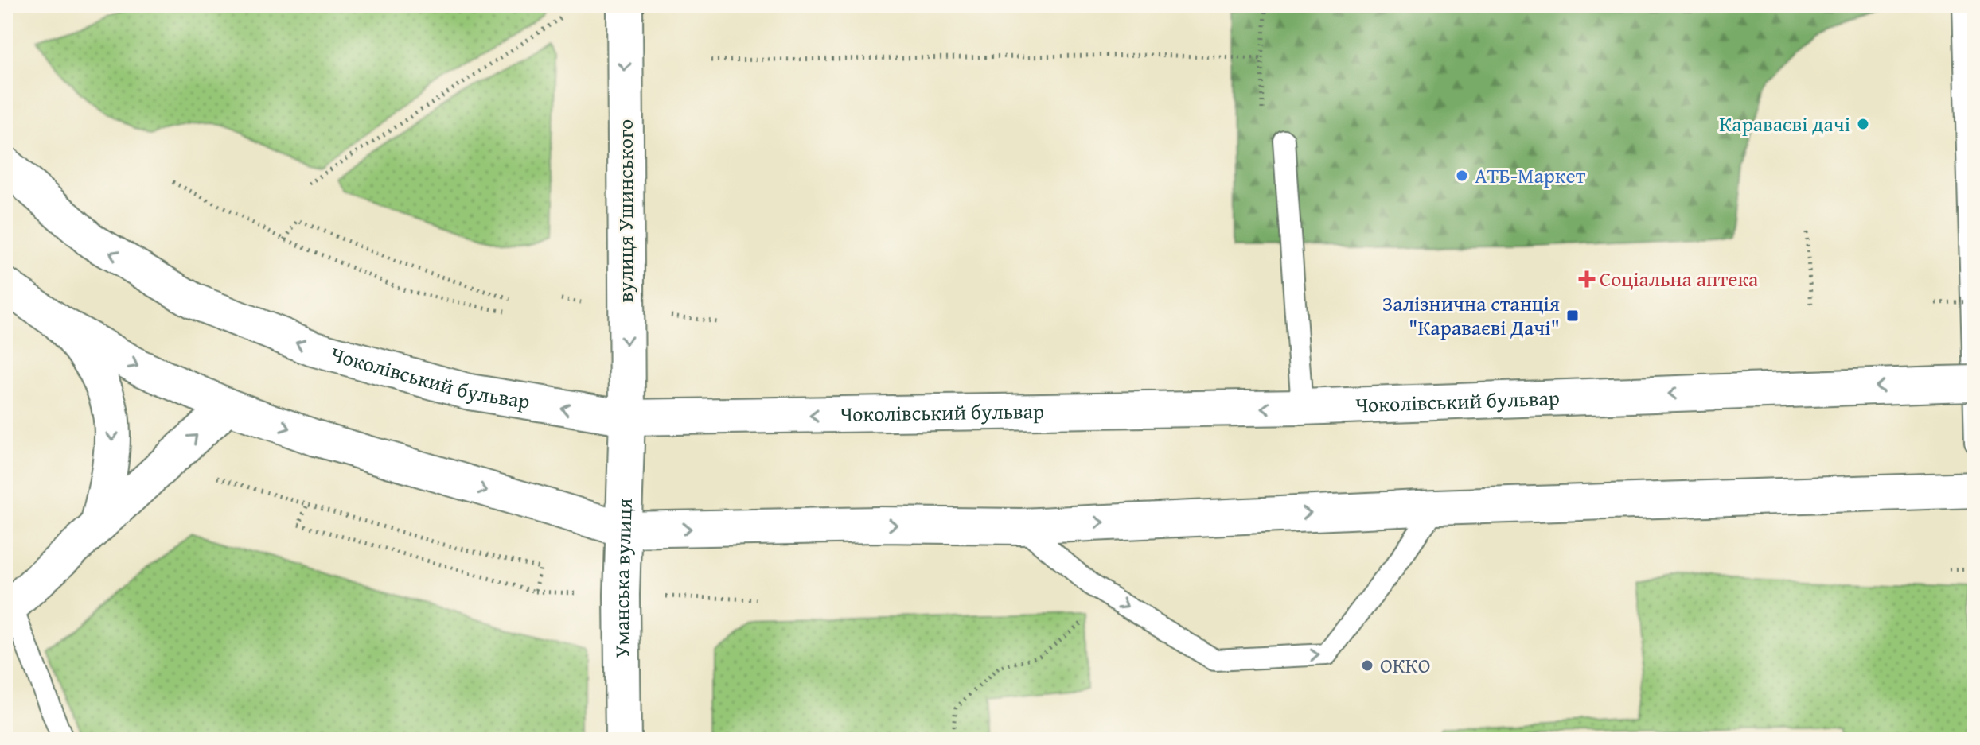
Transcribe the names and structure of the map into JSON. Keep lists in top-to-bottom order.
{
  "streets": {
    "main road": ["вулиця Ушинського", "Чоколівський бульвар", "Уманська вулиця"]
  },
  "crossings": [
    ["вулиця Ушинського", "Чоколівський бульвар"],
    ["вулиця Ушинського", "Уманська вулиця"],
    ["Чоколівський бульвар", "Уманська вулиця"]
  ],
  "one_way": ["вулиця Ушинського"],
  "places": {
    "other": ["Караваєві дачі", "АТБ-Маркет", "ОККО"],
    "health": ["Соціальна аптека"],
    "transit": ["Залізнична станція \"Караваєві Дачі\""]
  }
}
